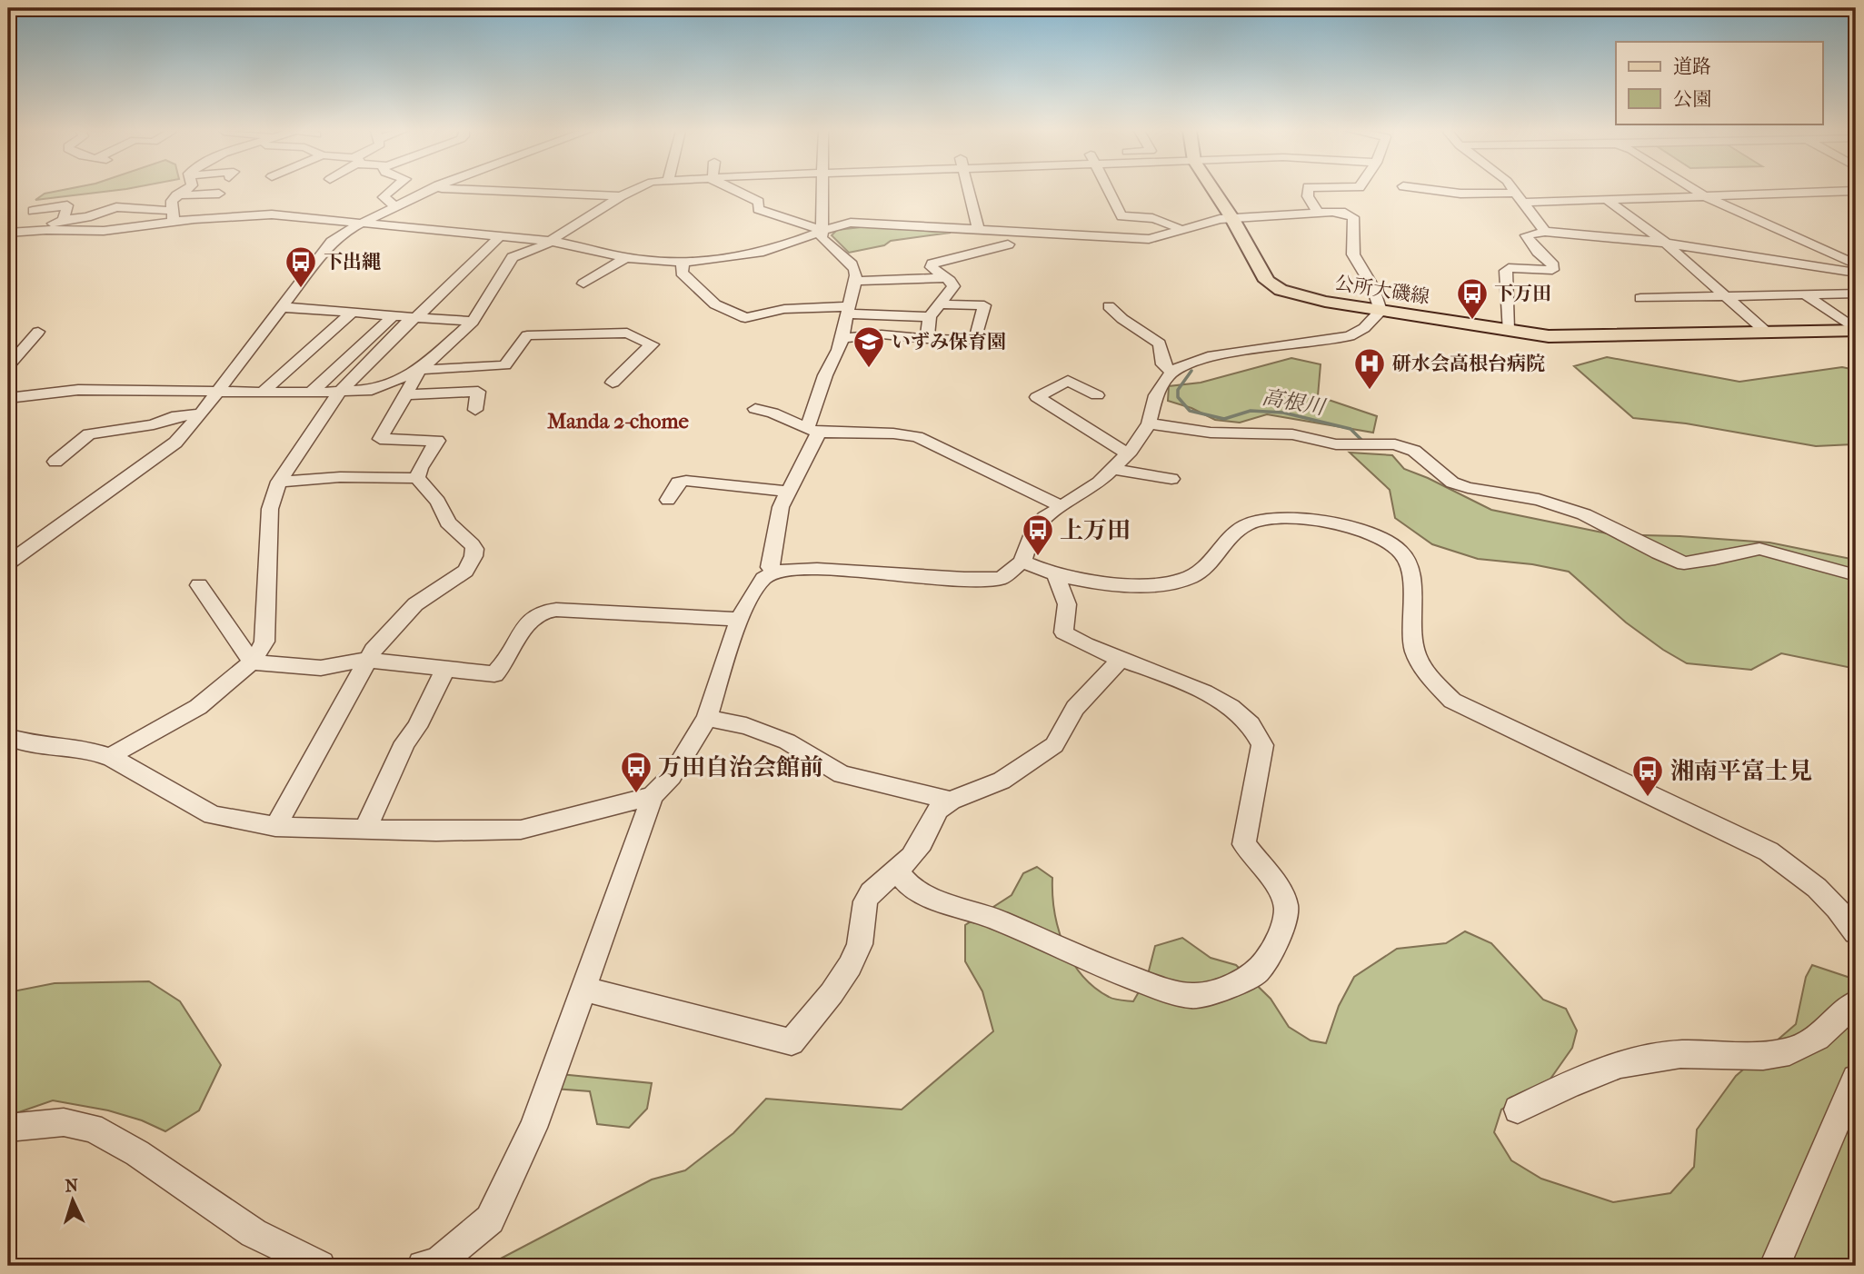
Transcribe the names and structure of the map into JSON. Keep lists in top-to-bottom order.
{
  "streets": {
    "main road": ["公所大磯線"]
  },
  "districts": ["Manda 2-chome"],
  "water": ["高根川"],
  "places": {
    "bus stop": [
      "下出縄",
      "下万田",
      "上万田",
      "万田自治会館前",
      "湘南平富士見"
    ],
    "school or university": ["いずみ保育園"],
    "hospital": ["研水会高根台病院"]
  },
  "legend": ["道路", "公園"],
  "north": "top"
}
